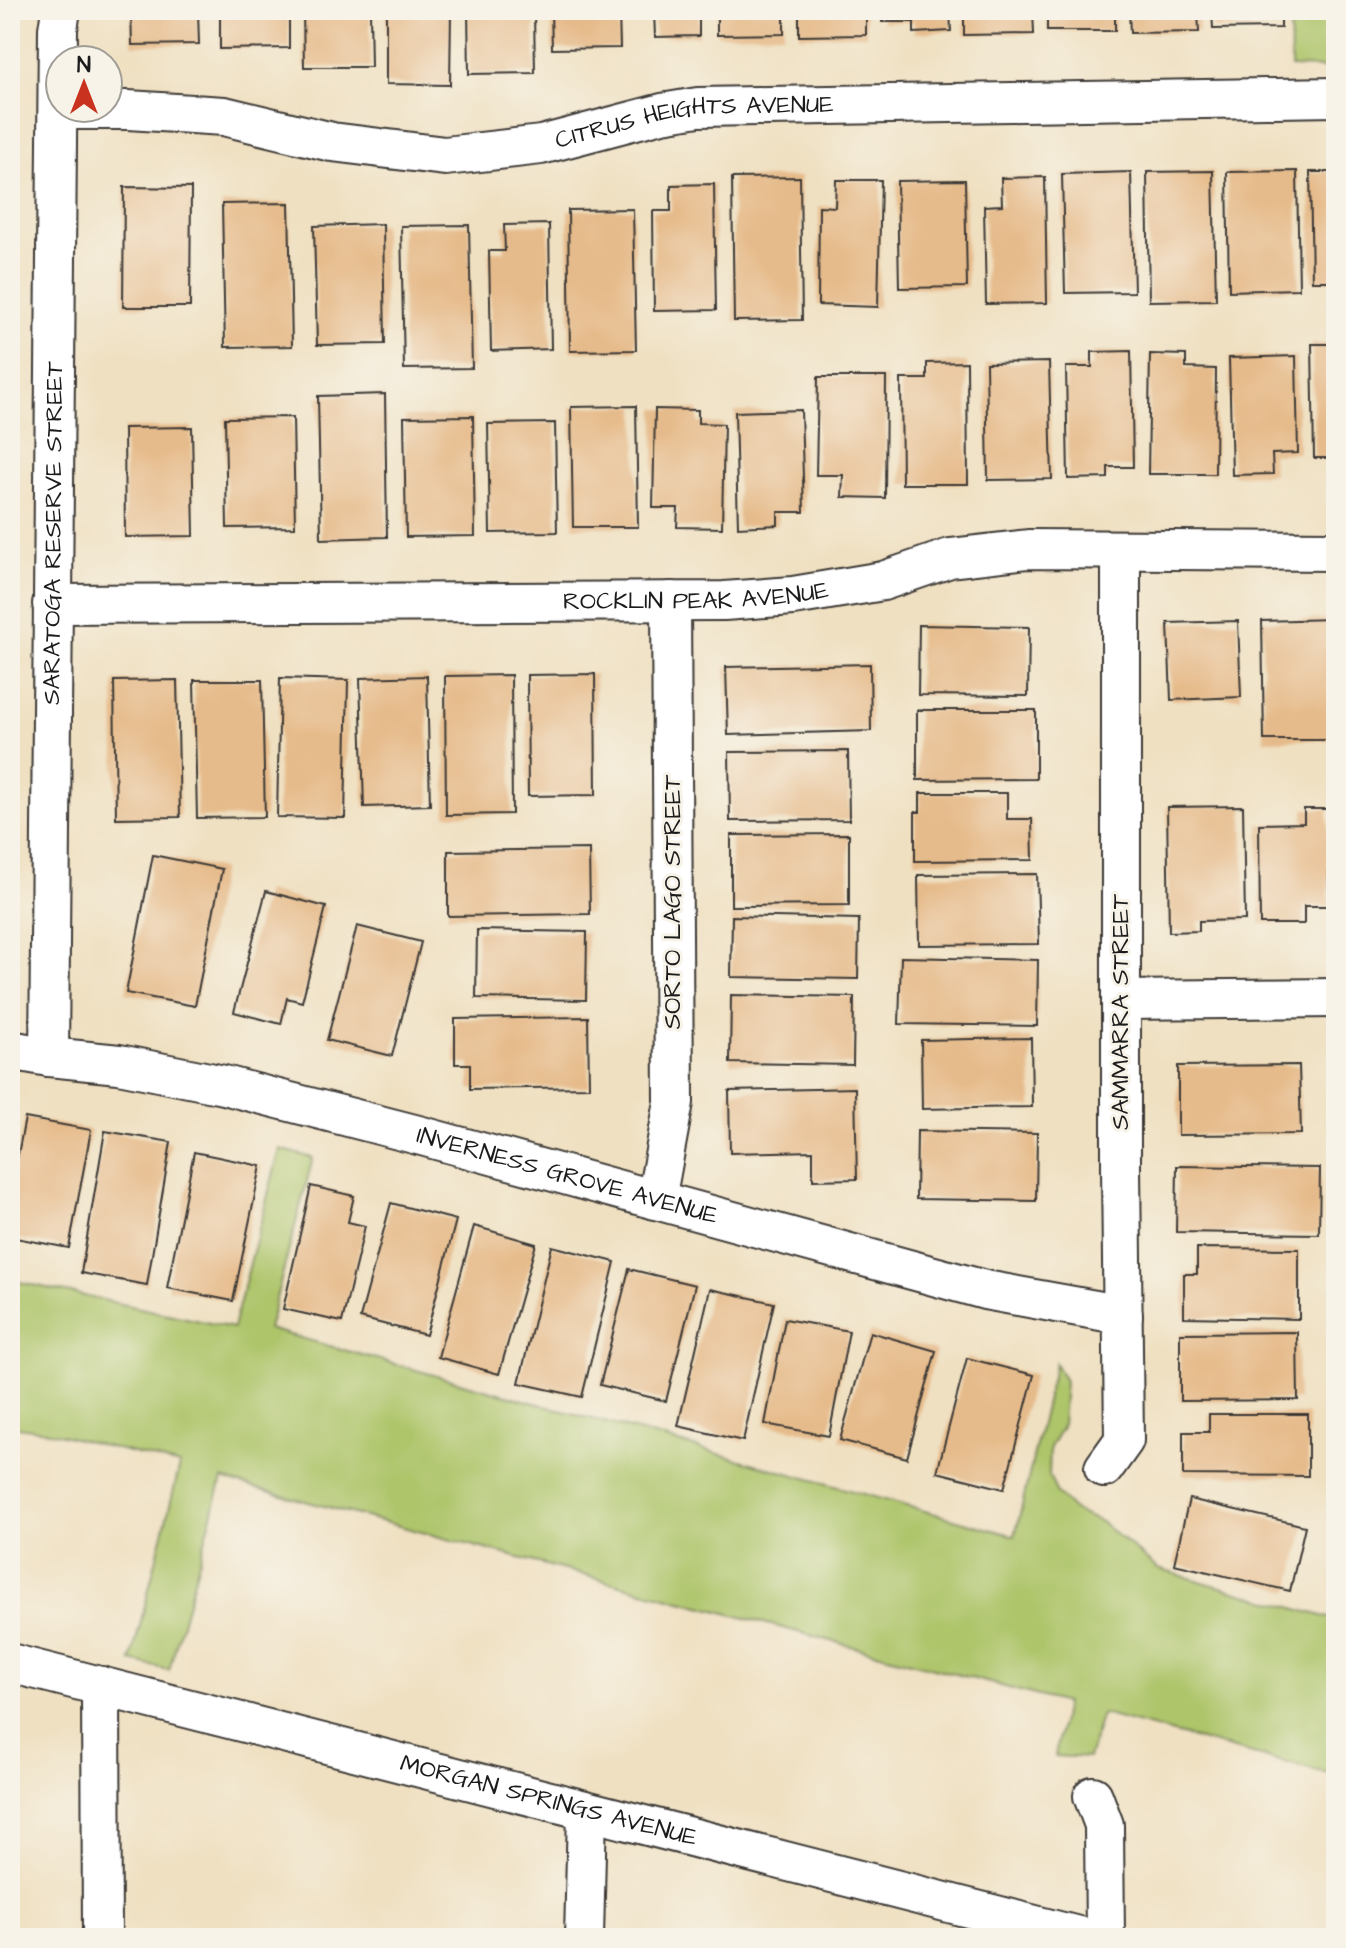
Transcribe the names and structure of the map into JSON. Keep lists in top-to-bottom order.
{
  "streets": {
    "street": [
      "CITRUS HEIGHTS AVENUE",
      "SARATOGA RESERVE STREET",
      "ROCKLIN PEAK AVENUE",
      "SORTO LAGO STREET",
      "SAMMARRA STREET",
      "INVERNESS GROVE AVENUE",
      "MORGAN SPRINGS AVENUE"
    ]
  },
  "crossings": [
    ["SARATOGA RESERVE STREET", "ROCKLIN PEAK AVENUE"],
    ["SARATOGA RESERVE STREET", "INVERNESS GROVE AVENUE"],
    ["ROCKLIN PEAK AVENUE", "SORTO LAGO STREET"],
    ["ROCKLIN PEAK AVENUE", "SAMMARRA STREET"],
    ["SORTO LAGO STREET", "INVERNESS GROVE AVENUE"],
    ["SAMMARRA STREET", "INVERNESS GROVE AVENUE"]
  ],
  "north": "top"
}
